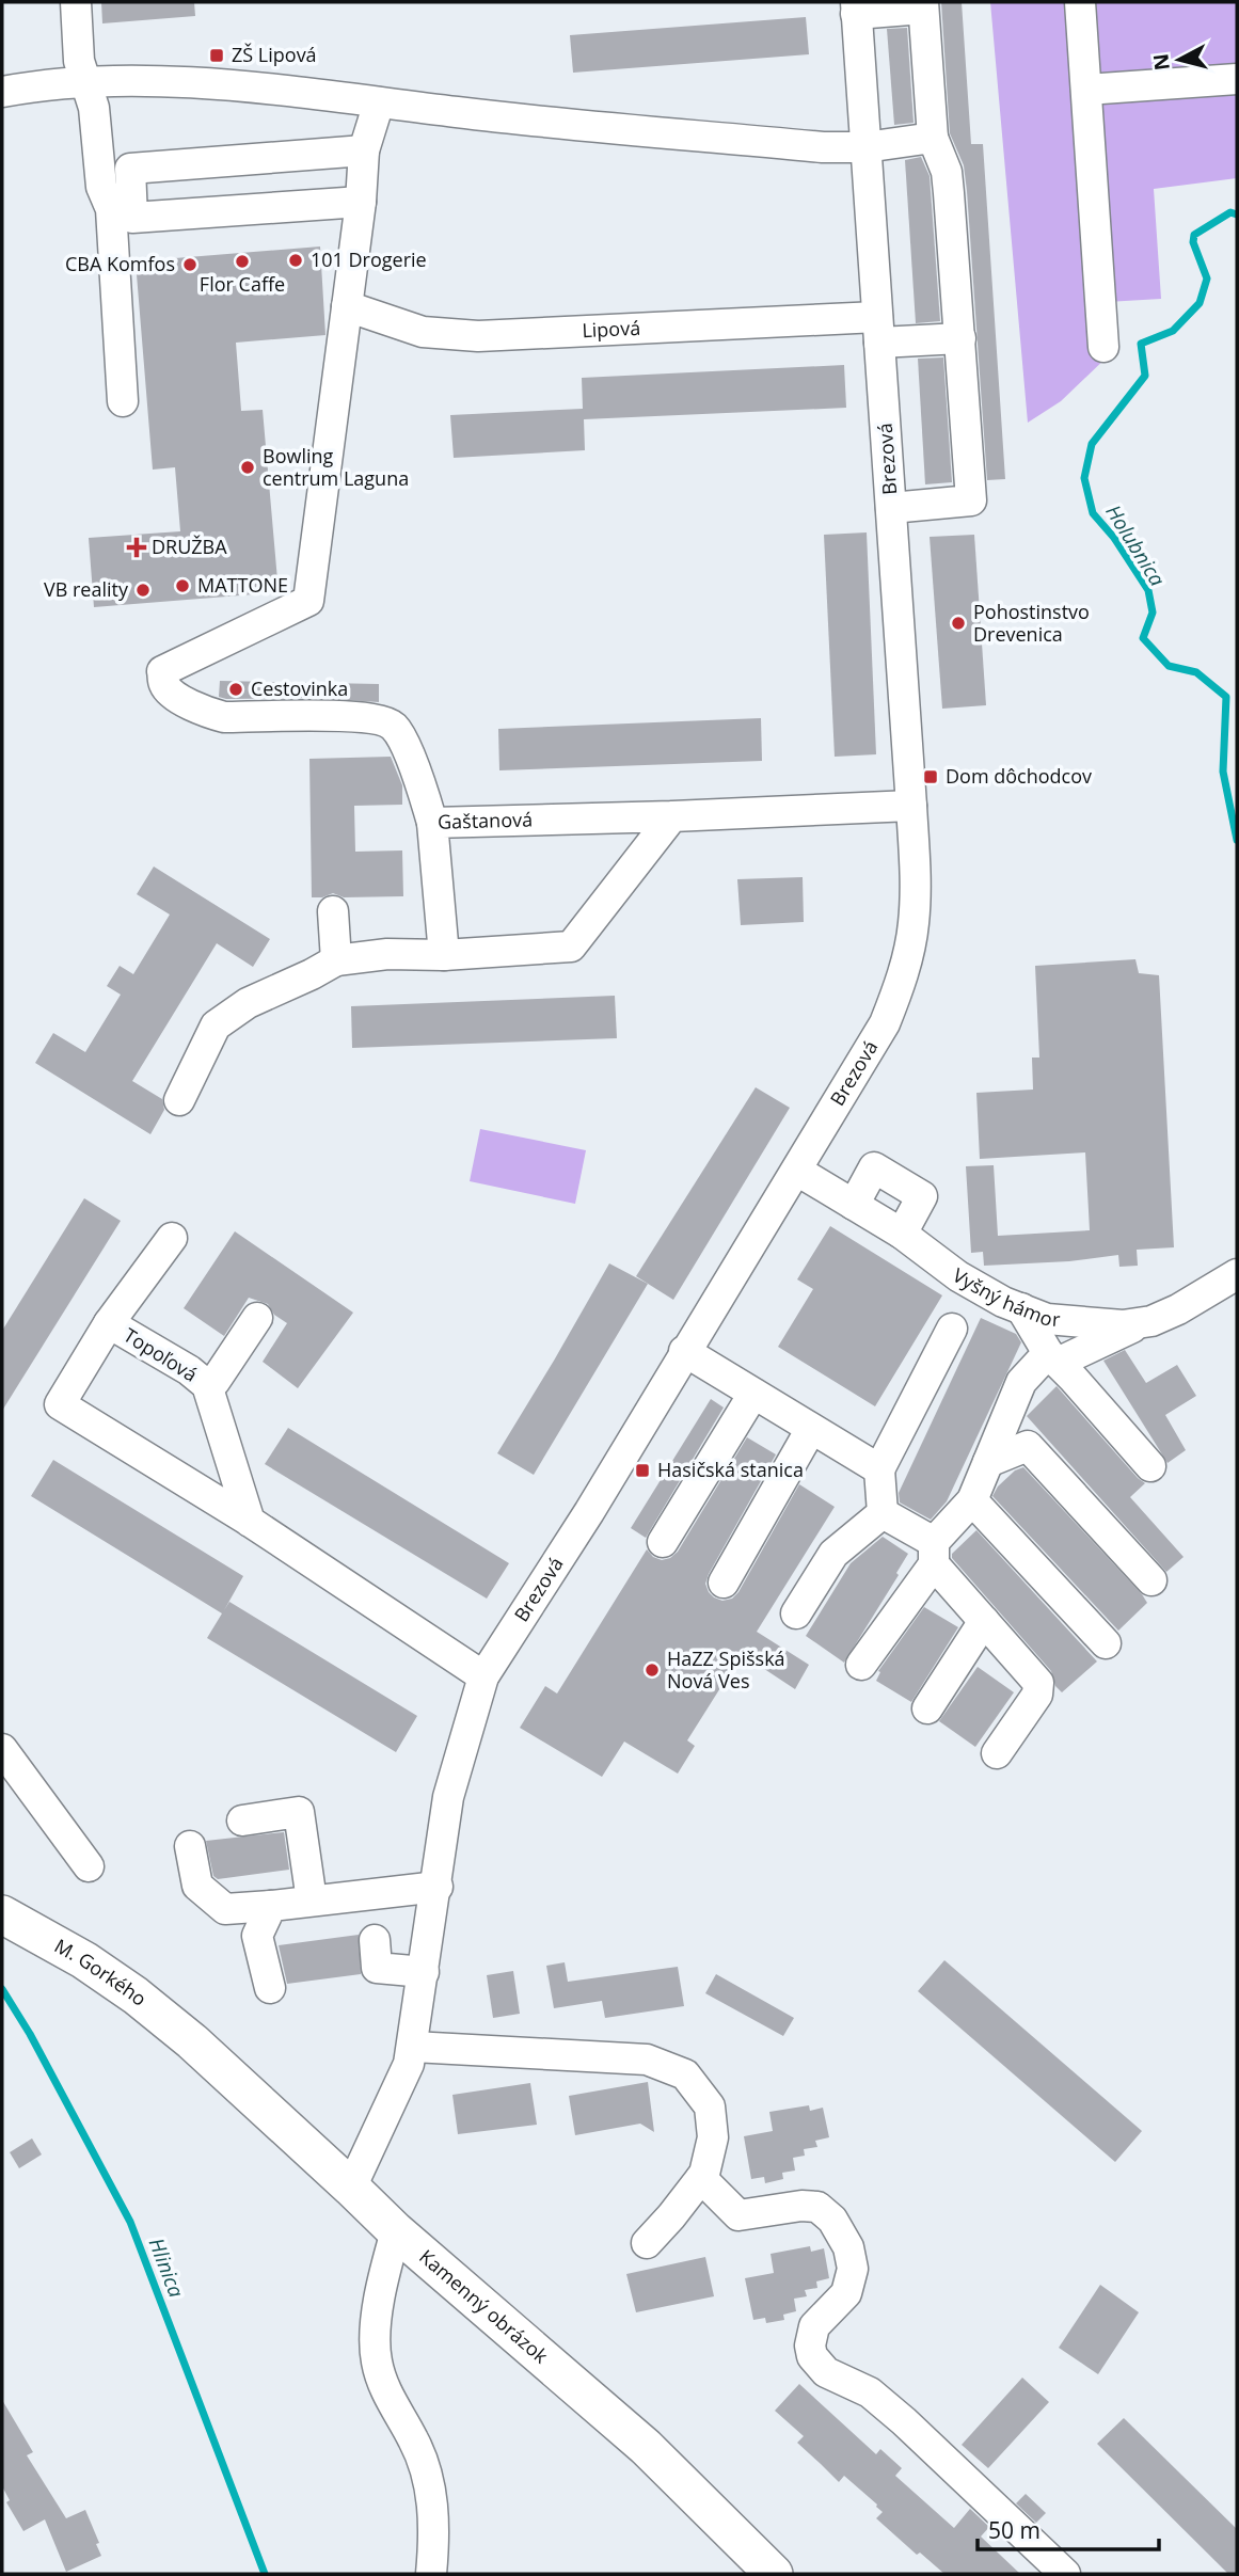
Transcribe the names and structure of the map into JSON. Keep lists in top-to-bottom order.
{
  "streets": {
    "main road": ["M. Gorkého", "Kamenný obrázok"],
    "street": [
      "Lipová",
      "Brezová",
      "Gaštanová",
      "Vyšný hámor",
      "Topoľová"
    ]
  },
  "crossings": [
    ["Lipová", "Brezová"],
    ["Brezová", "Gaštanová"],
    ["Brezová", "Vyšný hámor"],
    ["Brezová", "Topoľová"],
    ["Brezová", "Kamenný obrázok"],
    ["M. Gorkého", "Kamenný obrázok"]
  ],
  "water": ["Holubnica", "Hlinica"],
  "places": {
    "transit": ["ZŠ Lipová", "Dom dôchodcov", "Hasičská stanica"],
    "other": [
      "101 Drogerie",
      "Flor Caffe",
      "CBA Komfos",
      "Bowling centrum Laguna",
      "MATTONE",
      "VB reality",
      "Pohostinstvo Drevenica",
      "Cestovinka",
      "HaZZ Spišská Nová Ves"
    ],
    "health": ["DRUŽBA"]
  },
  "scale_bar": "50 m",
  "north": "left"
}
